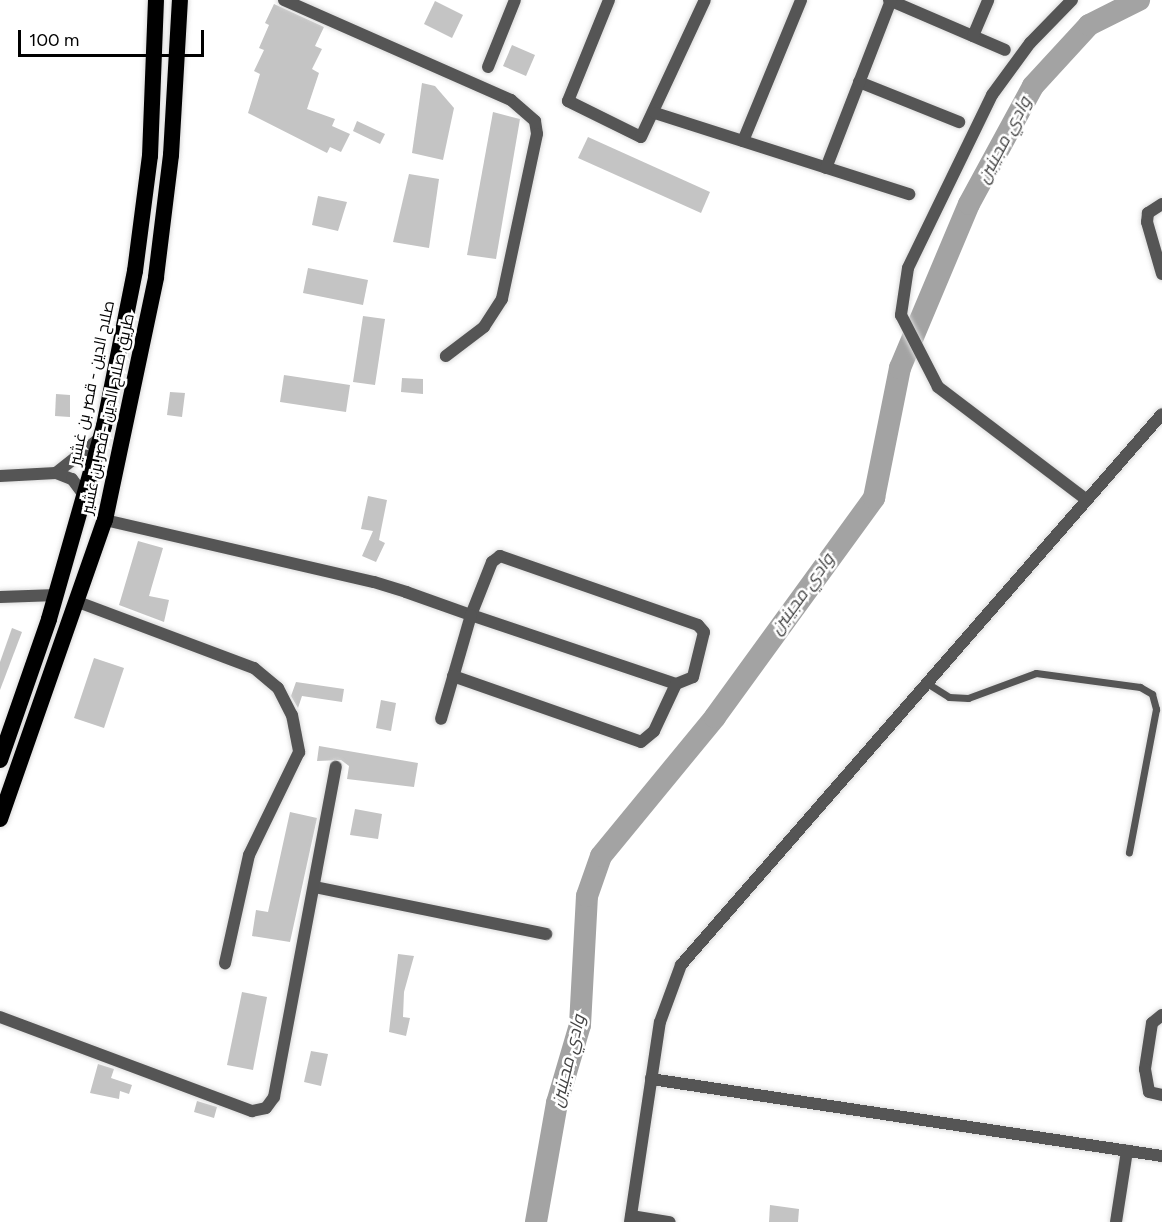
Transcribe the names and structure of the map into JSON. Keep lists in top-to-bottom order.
{
  "streets": {
    "highway": ["صلاح الدين - قصر بن غشير", "طريق صلاح الدين -قصر بن غشير"]
  },
  "water": ["وادي مجينين"],
  "scale_bar": "100 m"
}
